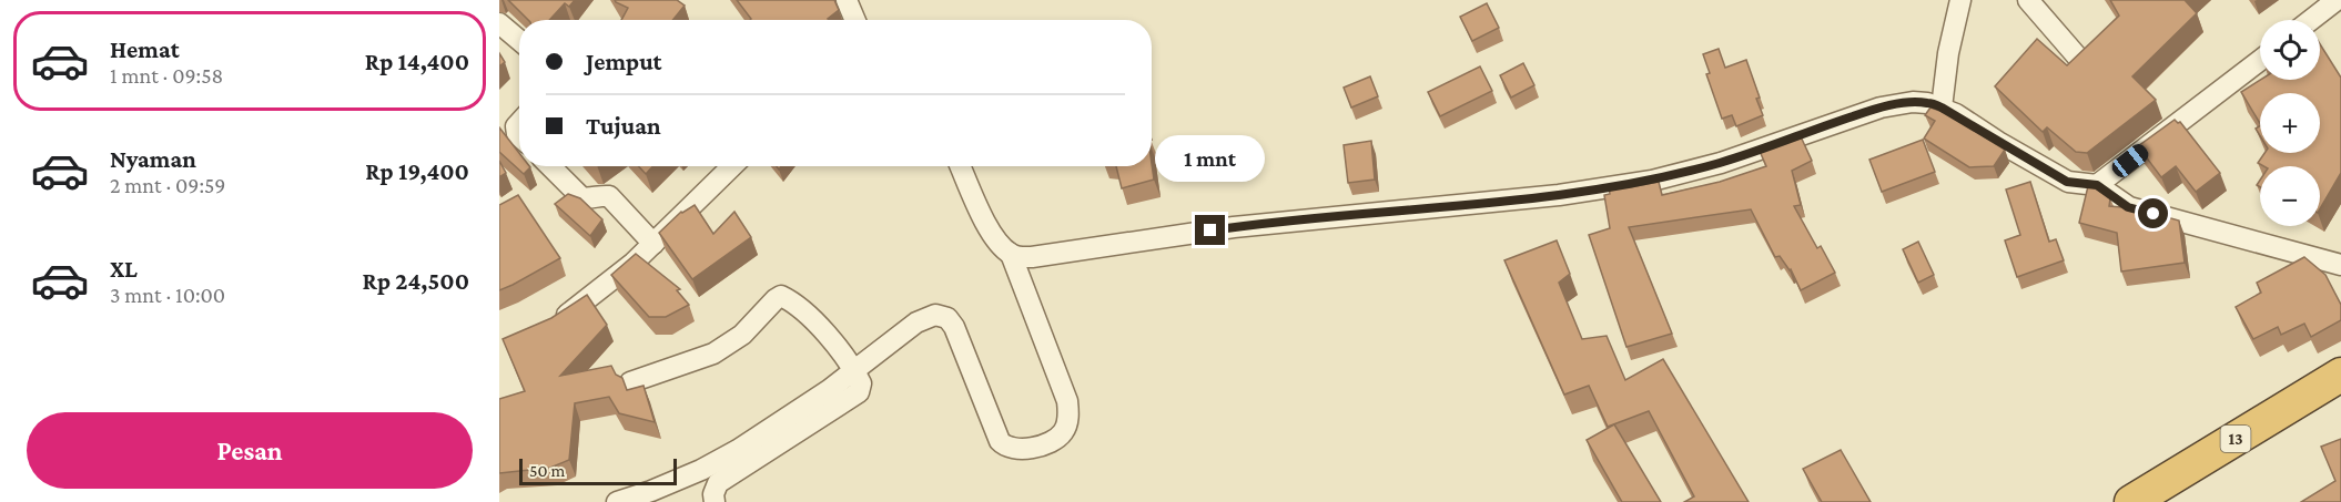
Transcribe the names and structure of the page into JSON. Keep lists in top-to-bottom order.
{
  "streets": {
    "highway": ["13"]
  },
  "scale_bar": "50 m",
  "page": {
    "list": [
      {
        "name": "Hemat",
        "note": "1 mnt · 09:58",
        "value": "Rp 14,400"
      },
      {
        "name": "Nyaman",
        "note": "2 mnt · 09:59",
        "value": "Rp 19,400"
      },
      {
        "name": "XL",
        "note": "3 mnt · 10:00",
        "value": "Rp 24,500"
      }
    ],
    "map_buttons": ["+", "−"],
    "banner": ["Jemput", "Tujuan"],
    "bubble": "1 mnt",
    "buttons": "Pesan",
    "scale": "50 m"
  }
}
